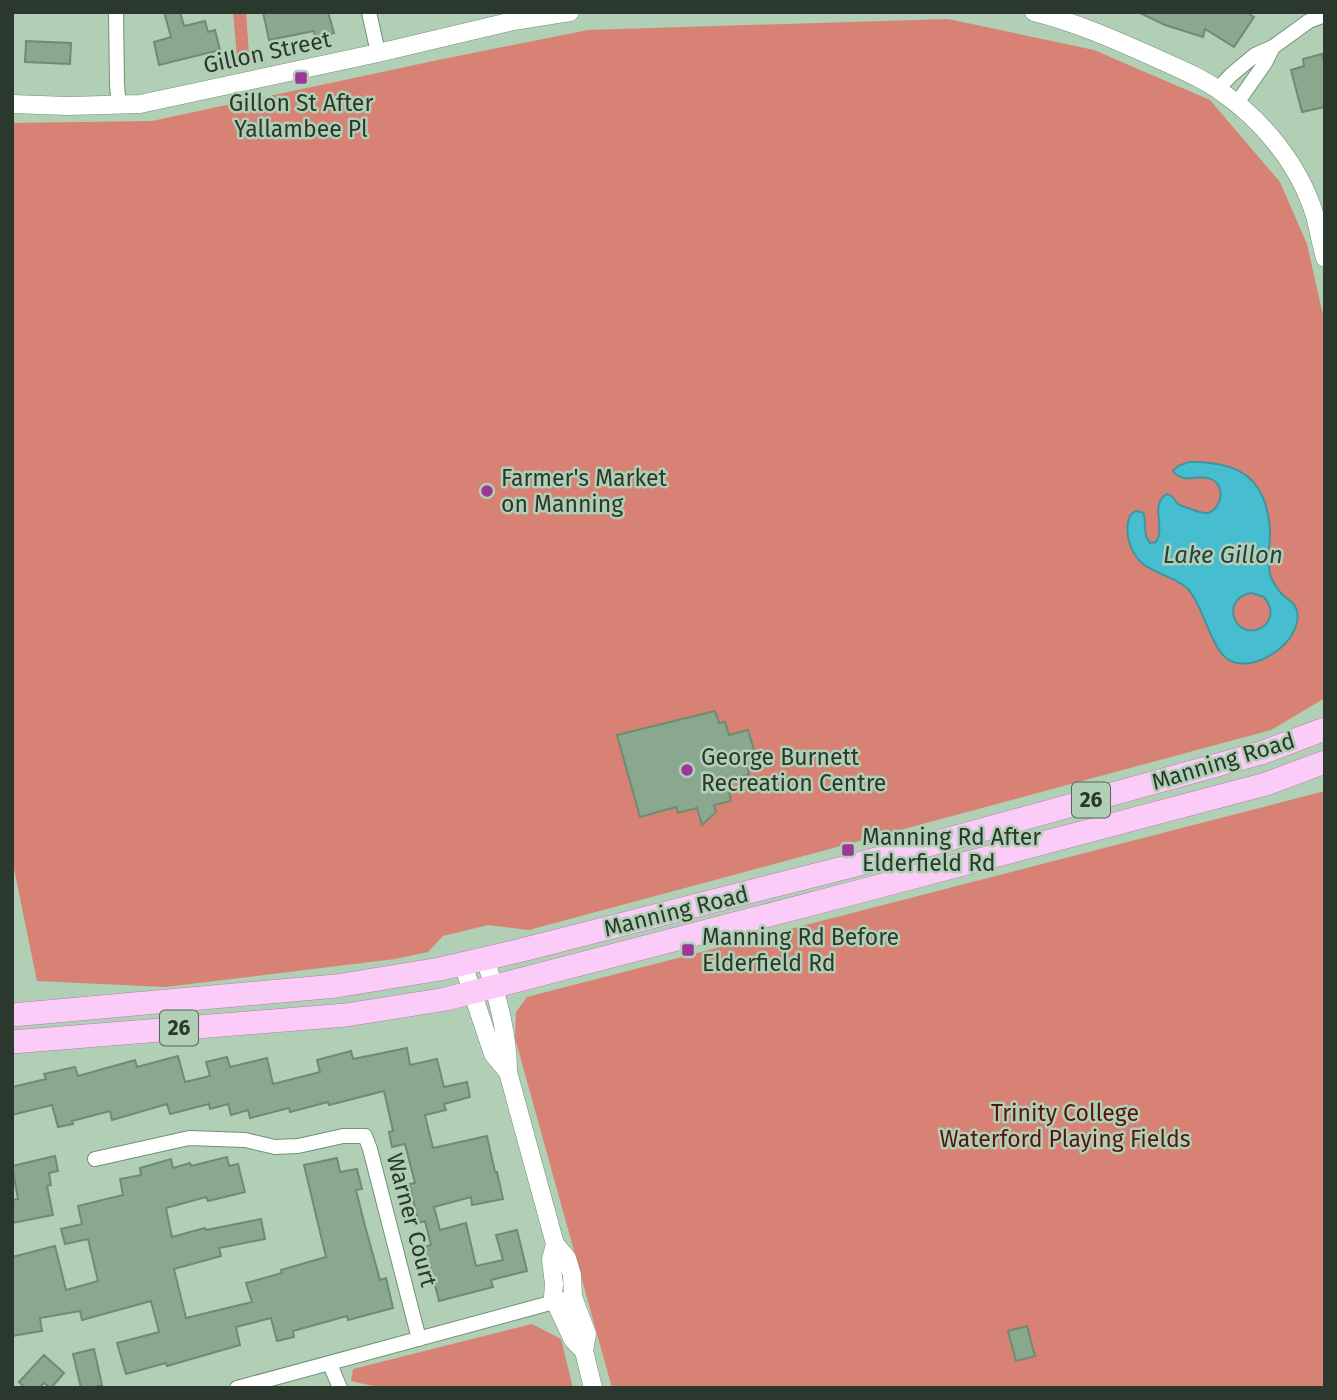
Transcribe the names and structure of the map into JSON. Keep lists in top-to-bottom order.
{
  "streets": {
    "main road": ["Manning Road", "26"],
    "street": ["Gillon Street", "Warner Court"]
  },
  "water": ["Lake Gillon"],
  "parks": ["Trinity College Waterford Playing Fields"],
  "places": {
    "transit": ["Gillon St After Yallambee Pl", "Manning Rd After Elderfield Rd", "Manning Rd Before Elderfield Rd"],
    "other": ["Farmer's Market on Manning", "George Burnett Recreation Centre"]
  }
}
